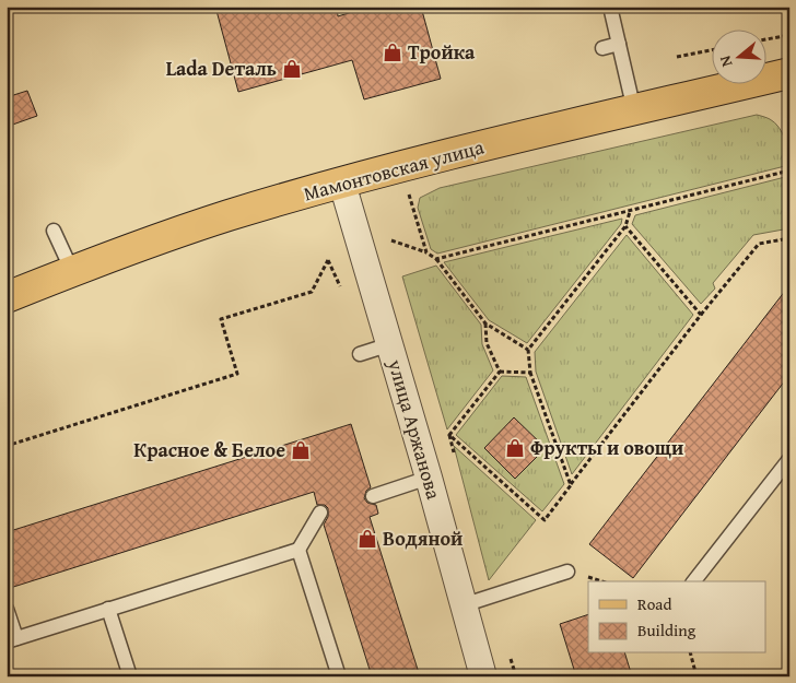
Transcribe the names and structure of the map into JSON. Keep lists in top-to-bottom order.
{
  "streets": {
    "main road": ["Мамонтовская улица"],
    "street": ["улица Аржанова"]
  },
  "crossings": [
    ["Мамонтовская улица", "улица Аржанова"]
  ],
  "places": {
    "shop": [
      "Тройка",
      "Lada Dеталь",
      "Фрукты и овощи",
      "Красное & Белое",
      "Водяной"
    ]
  },
  "legend": ["Road", "Building"],
  "north": "left"
}
